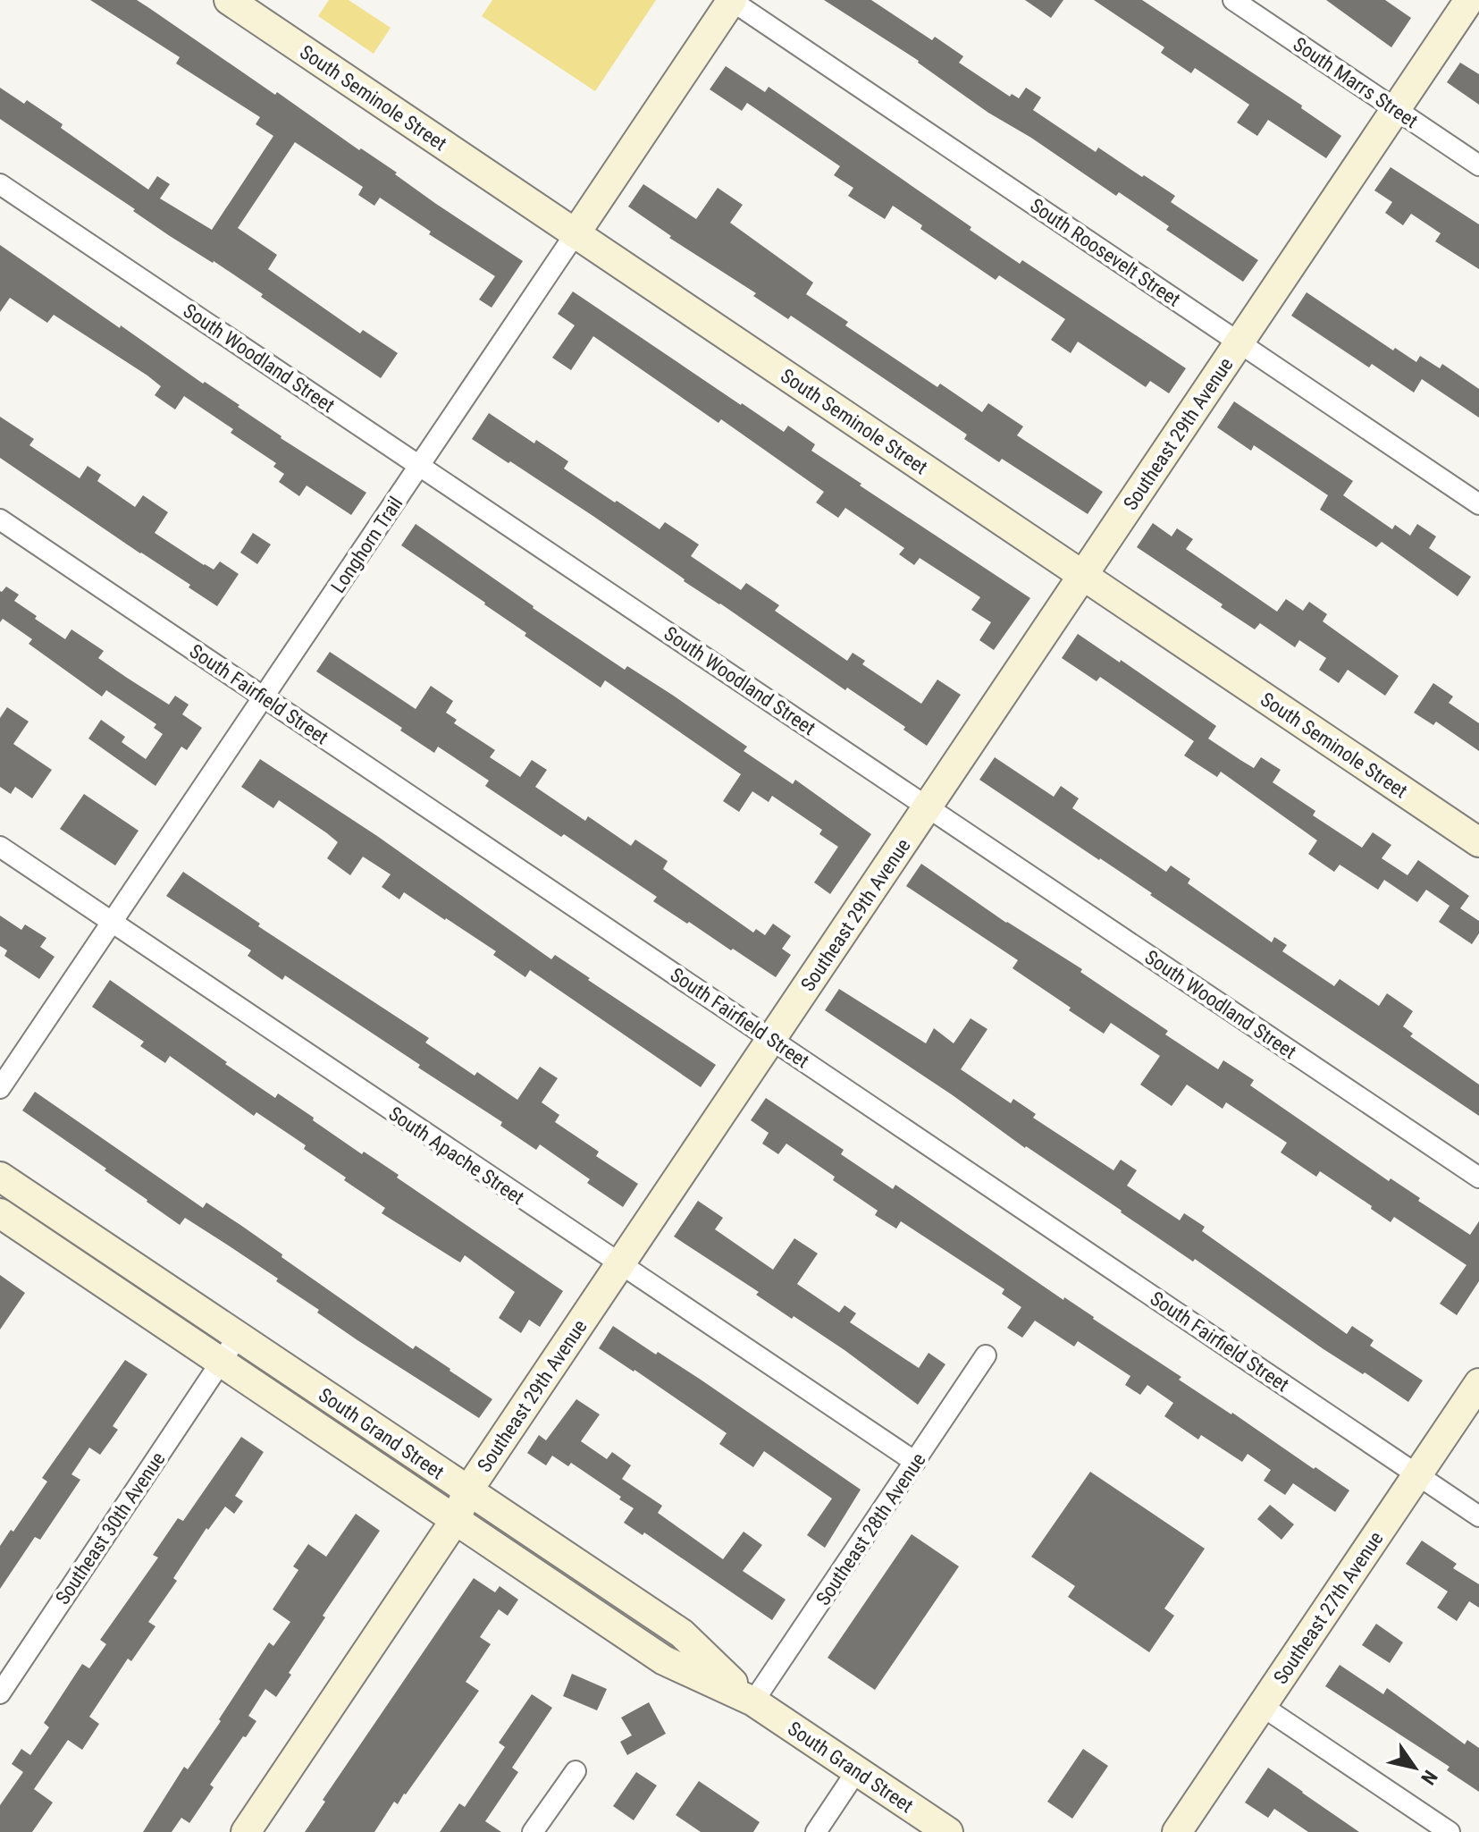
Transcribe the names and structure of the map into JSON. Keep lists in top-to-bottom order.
{
  "streets": {
    "street": [
      "South Marrs Street",
      "South Seminole Street",
      "South Roosevelt Street",
      "South Woodland Street",
      "Southeast 29th Avenue",
      "Longhorn Trail",
      "South Fairfield Street",
      "South Apache Street",
      "South Grand Street",
      "Southeast 30th Avenue",
      "Southeast 28th Avenue",
      "Southeast 27th Avenue"
    ]
  },
  "crossings": [
    ["South Marrs Street", "Southeast 29th Avenue"],
    ["South Seminole Street", "Southeast 29th Avenue"],
    ["South Seminole Street", "Longhorn Trail"],
    ["South Roosevelt Street", "Southeast 29th Avenue"],
    ["South Roosevelt Street", "Longhorn Trail"],
    ["South Woodland Street", "Southeast 29th Avenue"],
    ["South Woodland Street", "Longhorn Trail"],
    ["Southeast 29th Avenue", "South Fairfield Street"],
    ["Southeast 29th Avenue", "South Apache Street"],
    ["Southeast 29th Avenue", "South Grand Street"],
    ["Longhorn Trail", "South Fairfield Street"],
    ["Longhorn Trail", "South Apache Street"],
    ["South Fairfield Street", "Southeast 27th Avenue"],
    ["South Apache Street", "Southeast 28th Avenue"],
    ["South Grand Street", "Southeast 30th Avenue"],
    ["South Grand Street", "Southeast 28th Avenue"]
  ],
  "north": "bottom right"
}
